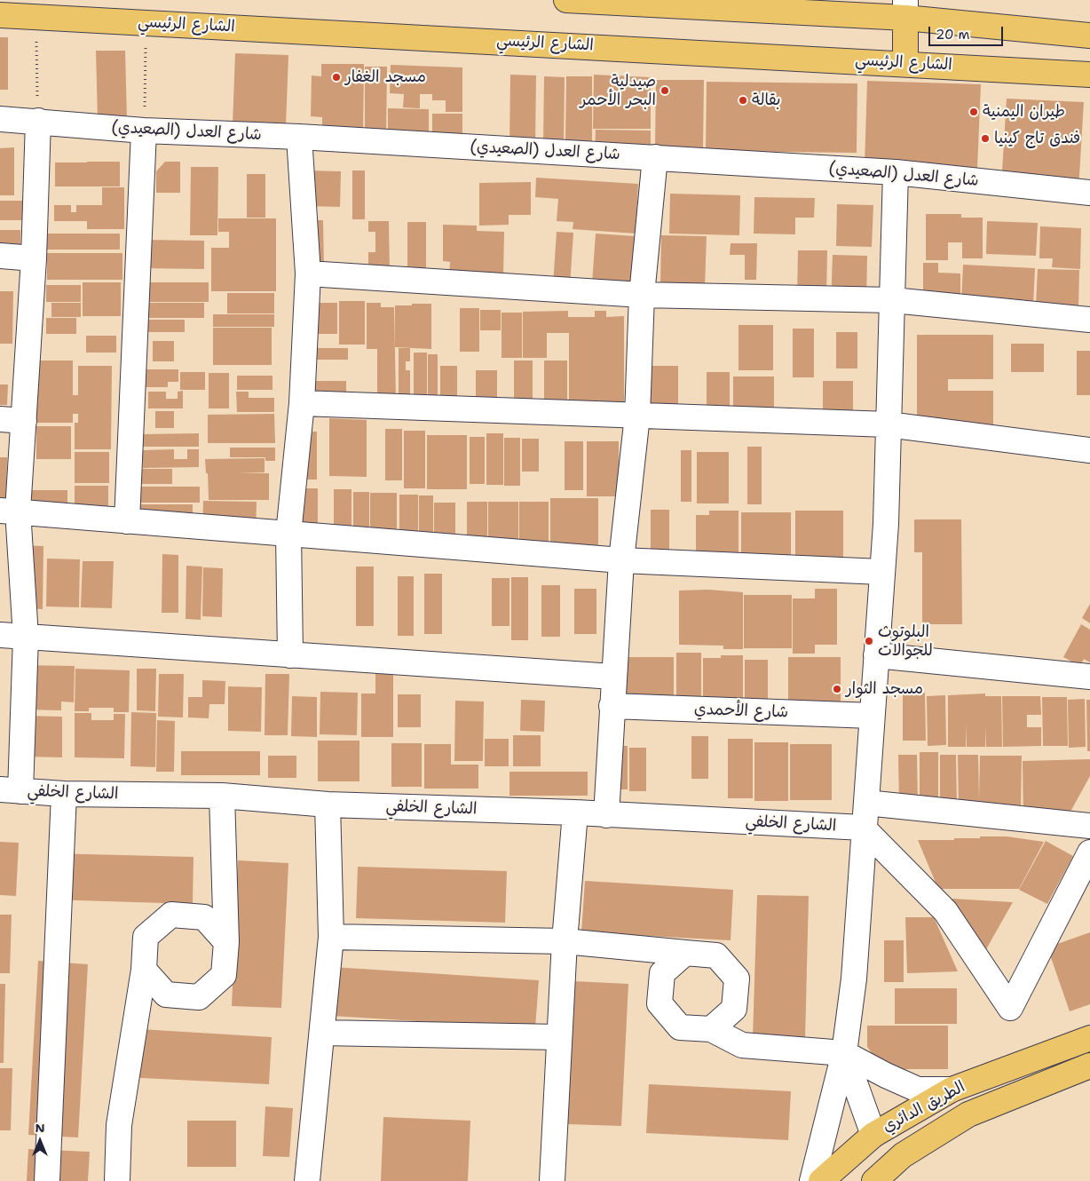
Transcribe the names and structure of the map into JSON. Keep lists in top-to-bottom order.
{
  "streets": {
    "main road": ["الشارع الرئيسي", "الطريق الدائري"],
    "street": ["شارع العدل (الصعيدي)", "شارع الأحمدي", "الشارع الخلفي"]
  },
  "places": [
    "مسجد الغفار",
    "صيدلية البحر الأحمر",
    "بقالة",
    "طيران اليمنية",
    "فندق تاج كينيا",
    "البلوتوث للجوالات",
    "مسجد الثوار"
  ],
  "scale_bar": "20 m",
  "north": "top"
}
